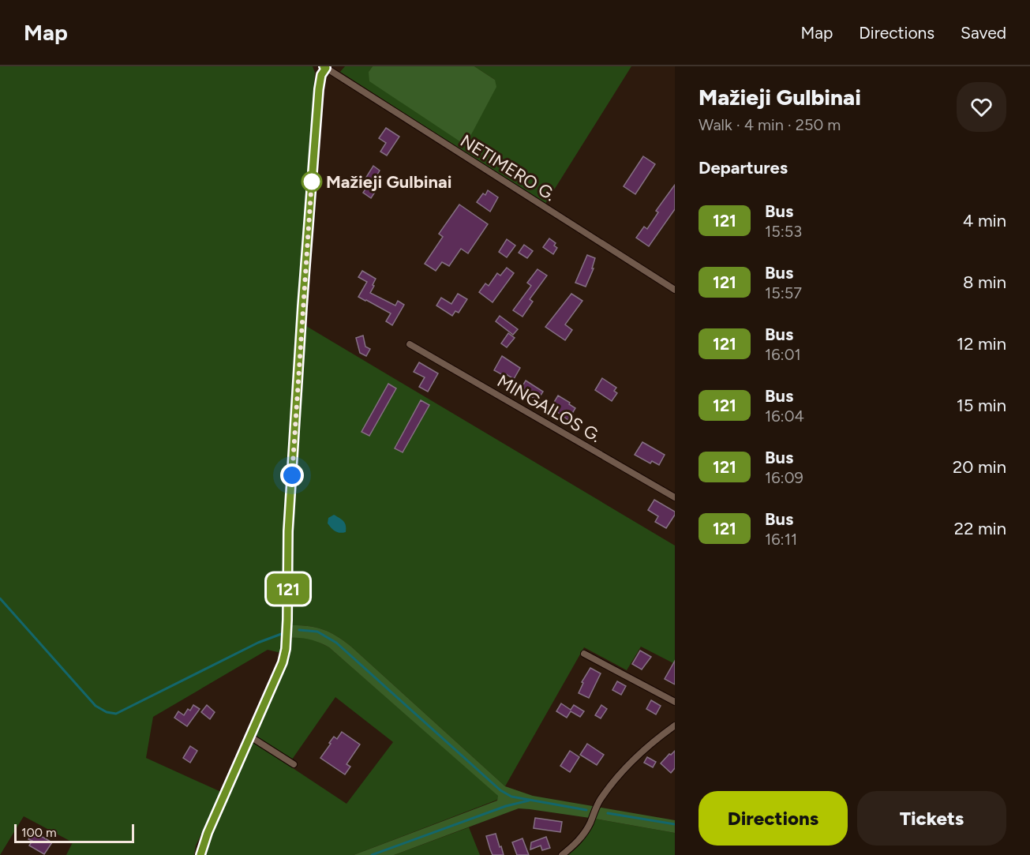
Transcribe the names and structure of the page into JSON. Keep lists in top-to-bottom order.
{
  "streets": {
    "street": ["NETIMERO G.", "MINGAILOS G."]
  },
  "places": ["Mažieji Gulbinai"],
  "lines": ["bus line 121"],
  "scale_bar": "100 m",
  "page": {
    "header": "Map",
    "nav": ["Map", "Directions", "Saved"],
    "on_map": "121",
    "heading": [
      ["Mažieji Gulbinai", "Walk · 4 min · 250 m"],
      "Departures"
    ],
    "list": [
      {
        "mark": "121",
        "name": "Bus",
        "note": "15:53",
        "value": "4 min"
      },
      {
        "mark": "121",
        "name": "Bus",
        "note": "15:57",
        "value": "8 min"
      },
      {
        "mark": "121",
        "name": "Bus",
        "note": "16:01",
        "value": "12 min"
      },
      {
        "mark": "121",
        "name": "Bus",
        "note": "16:04",
        "value": "15 min"
      },
      {
        "mark": "121",
        "name": "Bus",
        "note": "16:09",
        "value": "20 min"
      },
      {
        "mark": "121",
        "name": "Bus",
        "note": "16:11",
        "value": "22 min"
      }
    ],
    "buttons": ["Directions", "Tickets"],
    "scale": "100 m"
  }
}
